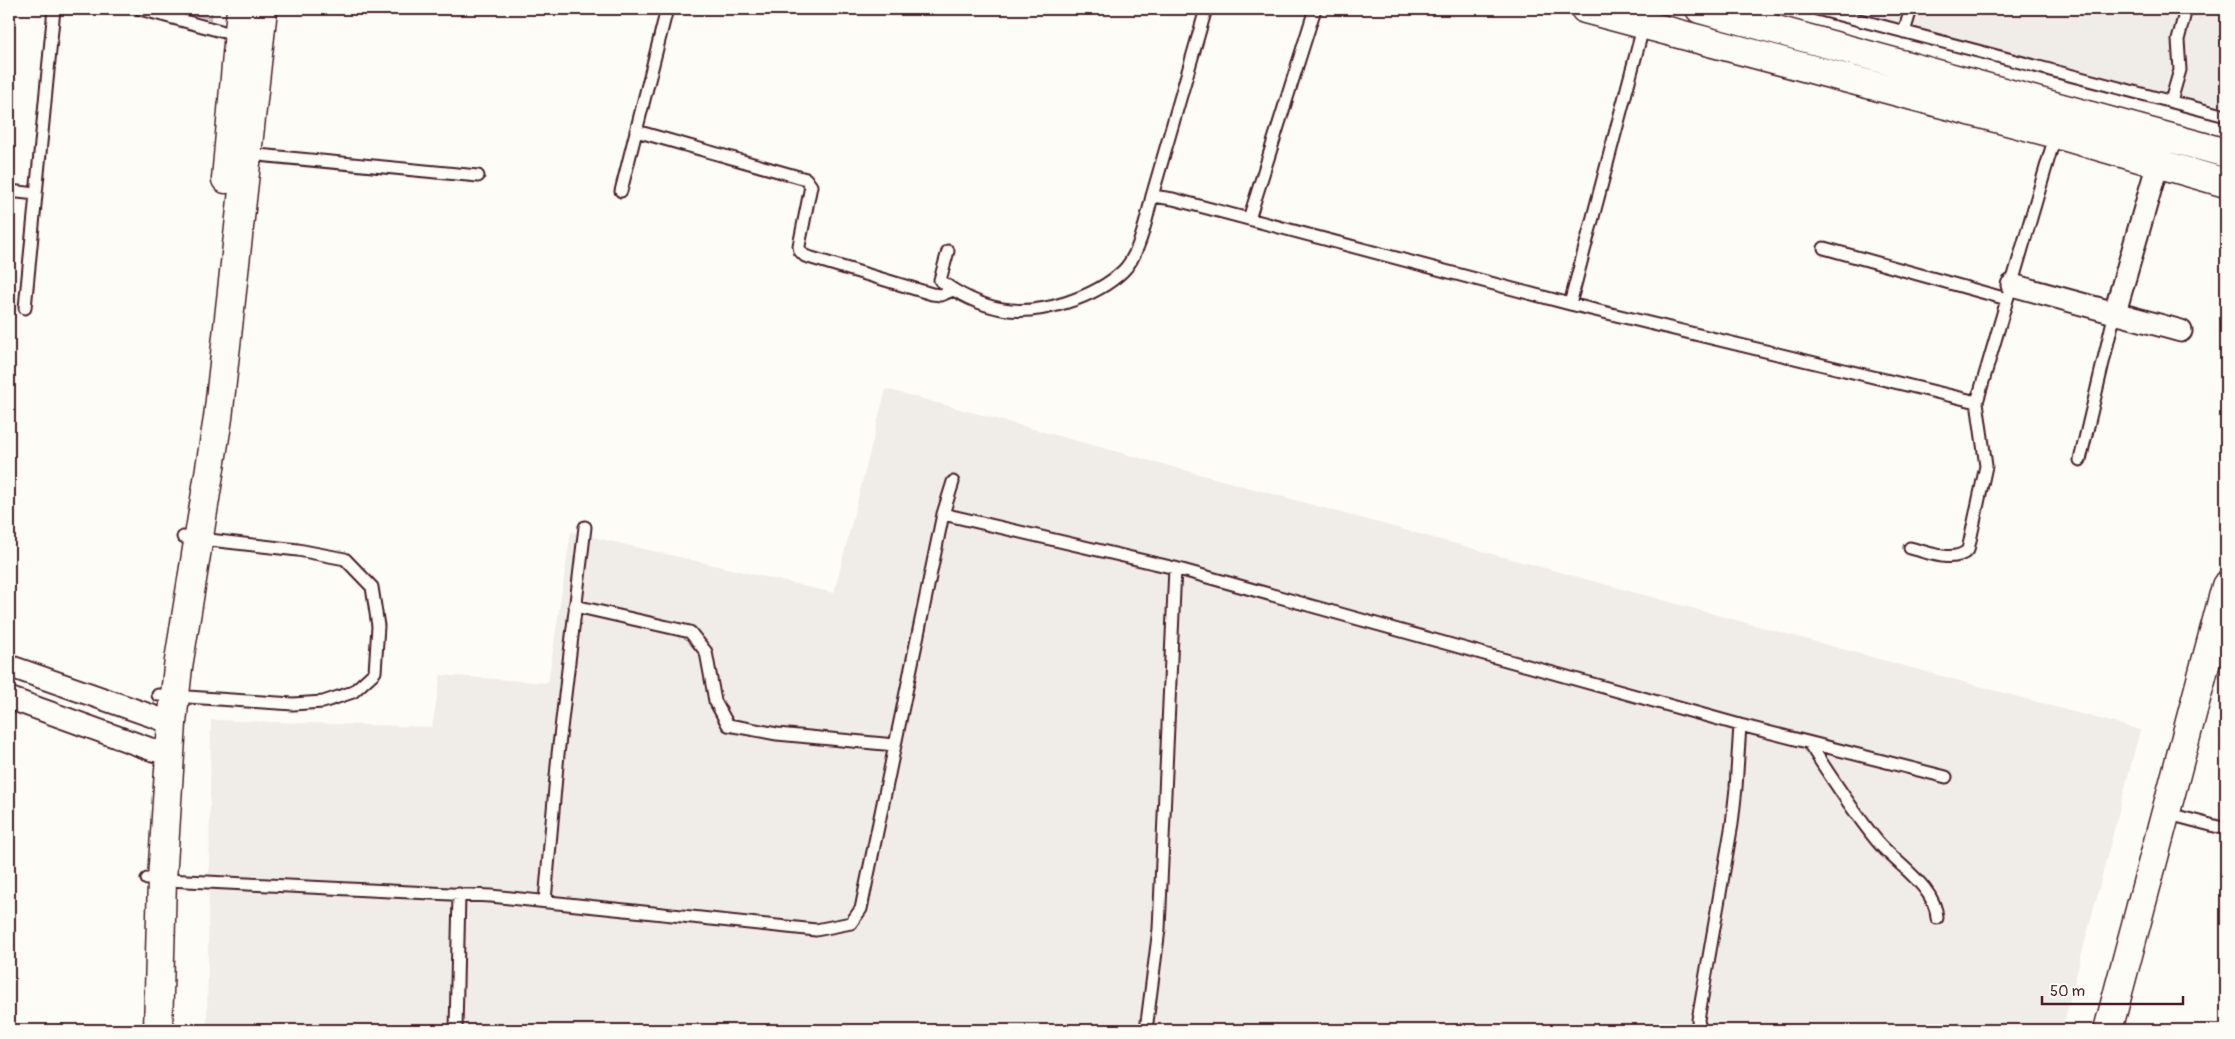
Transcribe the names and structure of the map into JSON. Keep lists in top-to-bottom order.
{
  "scale_bar": "50 m"
}
